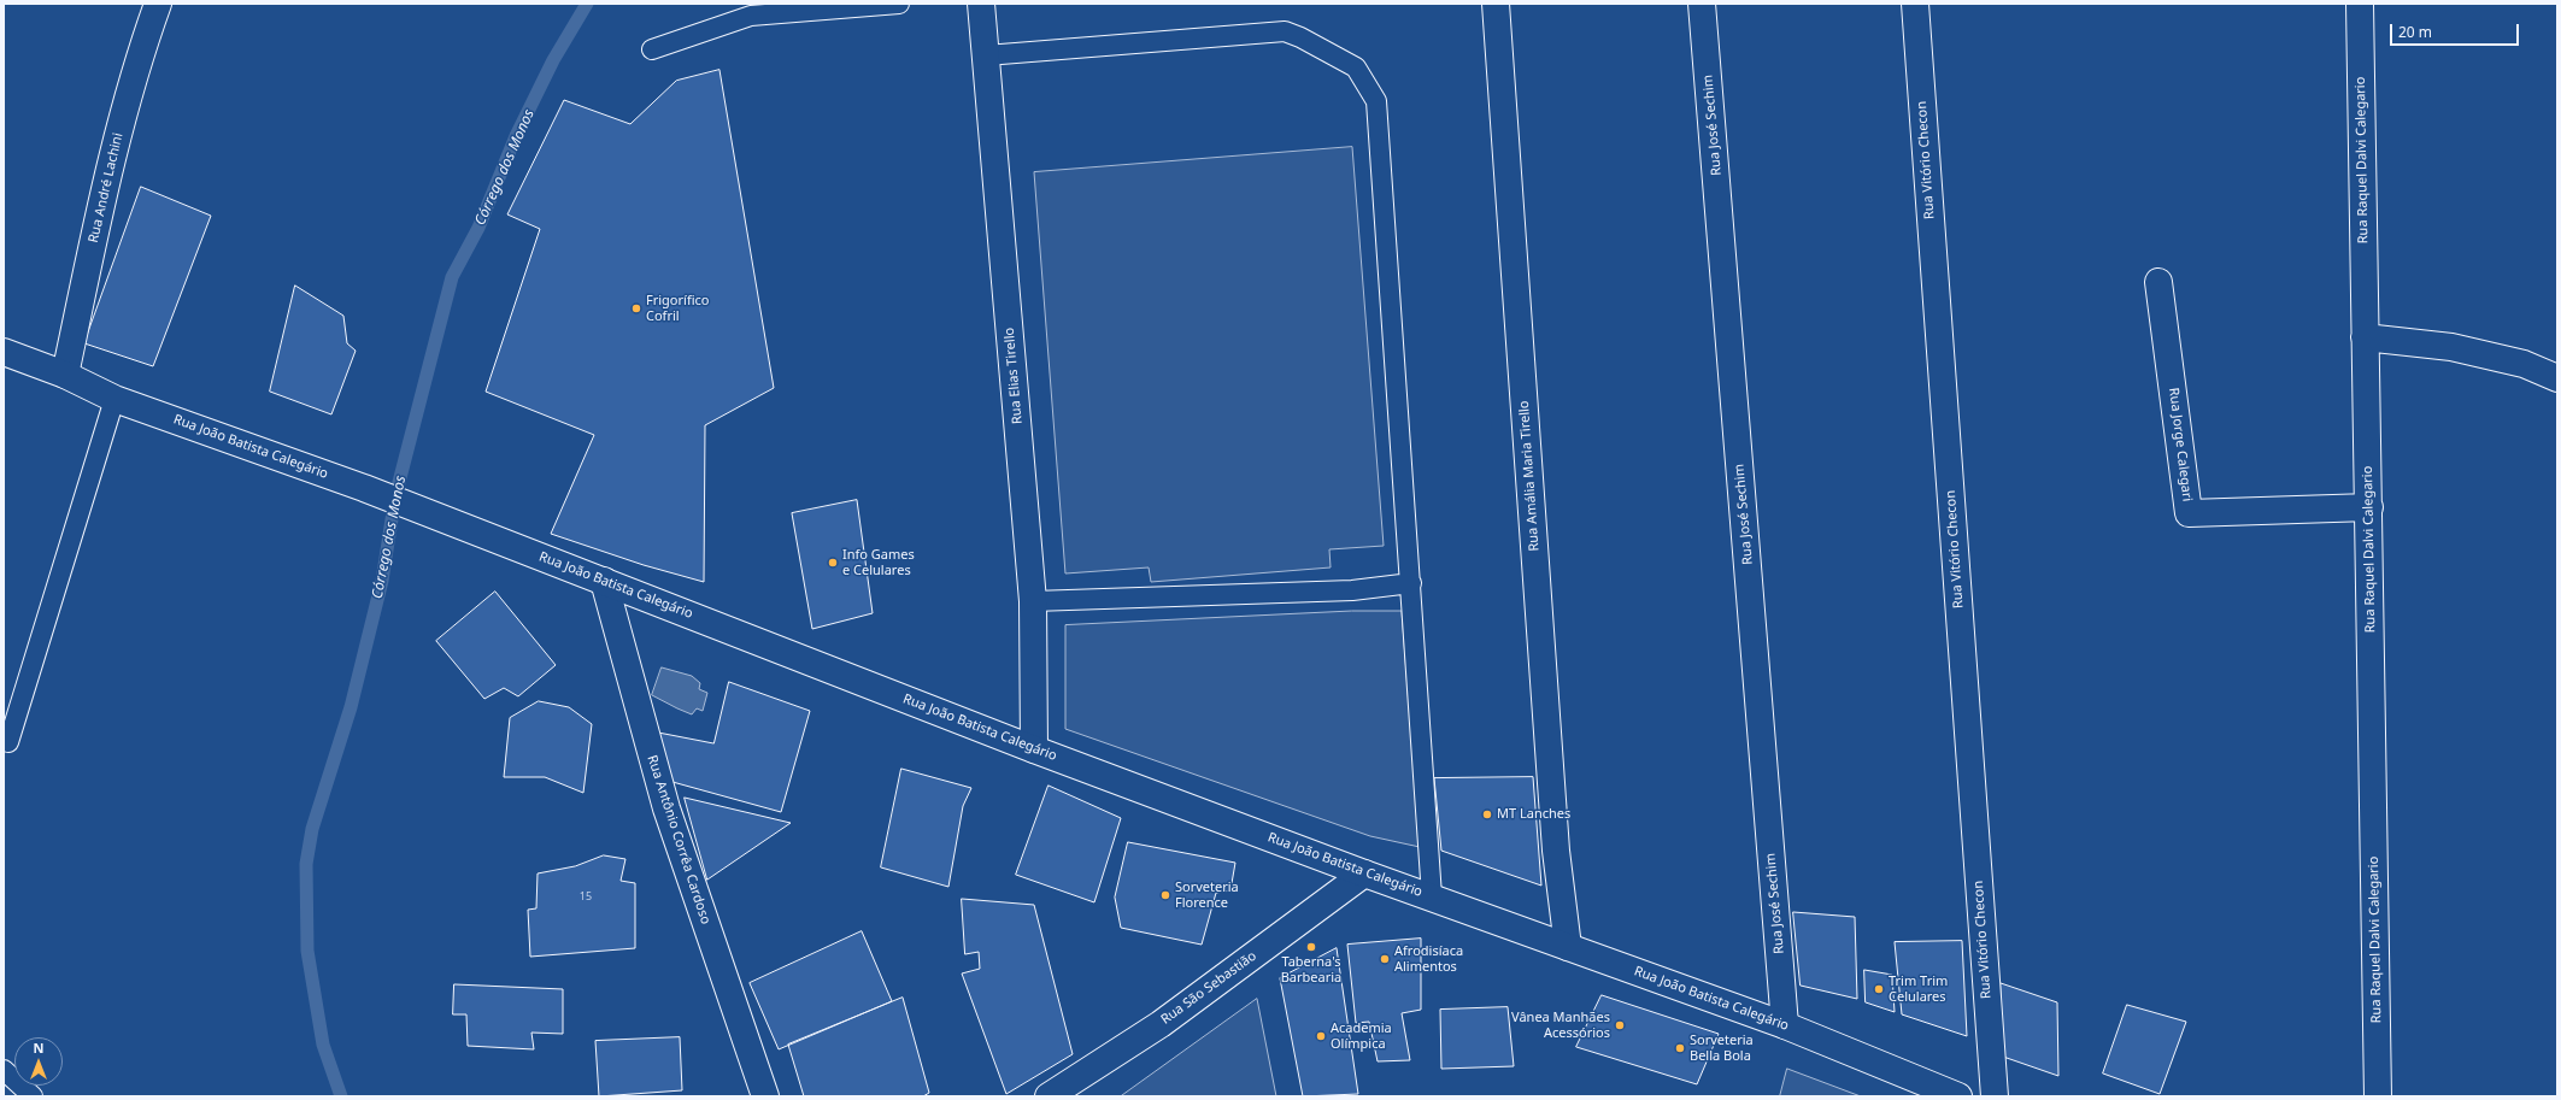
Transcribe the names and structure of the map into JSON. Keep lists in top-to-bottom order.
{
  "streets": {
    "street": [
      "Rua José Sechim",
      "Rua Vitório Checon",
      "Rua Raquel Dalvi Calegario",
      "Rua André Lachini",
      "Rua Elias Tirello",
      "Rua Jorge Calegari",
      "Rua João Batista Calegário",
      "Rua Amália Maria Tirello",
      "Rua Antônio Corrêa Cardoso",
      "Rua São Sebastião"
    ]
  },
  "crossings": [
    ["Rua José Sechim", "Rua João Batista Calegário"],
    ["Rua Raquel Dalvi Calegario", "Rua Jorge Calegari"],
    ["Rua André Lachini", "Rua João Batista Calegário"],
    ["Rua Elias Tirello", "Rua João Batista Calegário"],
    ["Rua João Batista Calegário", "Rua Amália Maria Tirello"],
    ["Rua João Batista Calegário", "Rua Antônio Corrêa Cardoso"],
    ["Rua João Batista Calegário", "Rua São Sebastião"]
  ],
  "water": ["Córrego dos Monos"],
  "places": [
    "Frigorífico Cofril",
    "Info Games e Celulares",
    "MT Lanches",
    "Sorveteria Florence",
    "Taberna's Barbearia",
    "Afrodisíaca Alimentos",
    "Trim Trim Celulares",
    "Vânea Manhães Acessórios",
    "Academia Olímpica",
    "Sorveteria Bella Bola"
  ],
  "house_numbers": ["15"],
  "scale_bar": "20 m",
  "north": "top"
}
